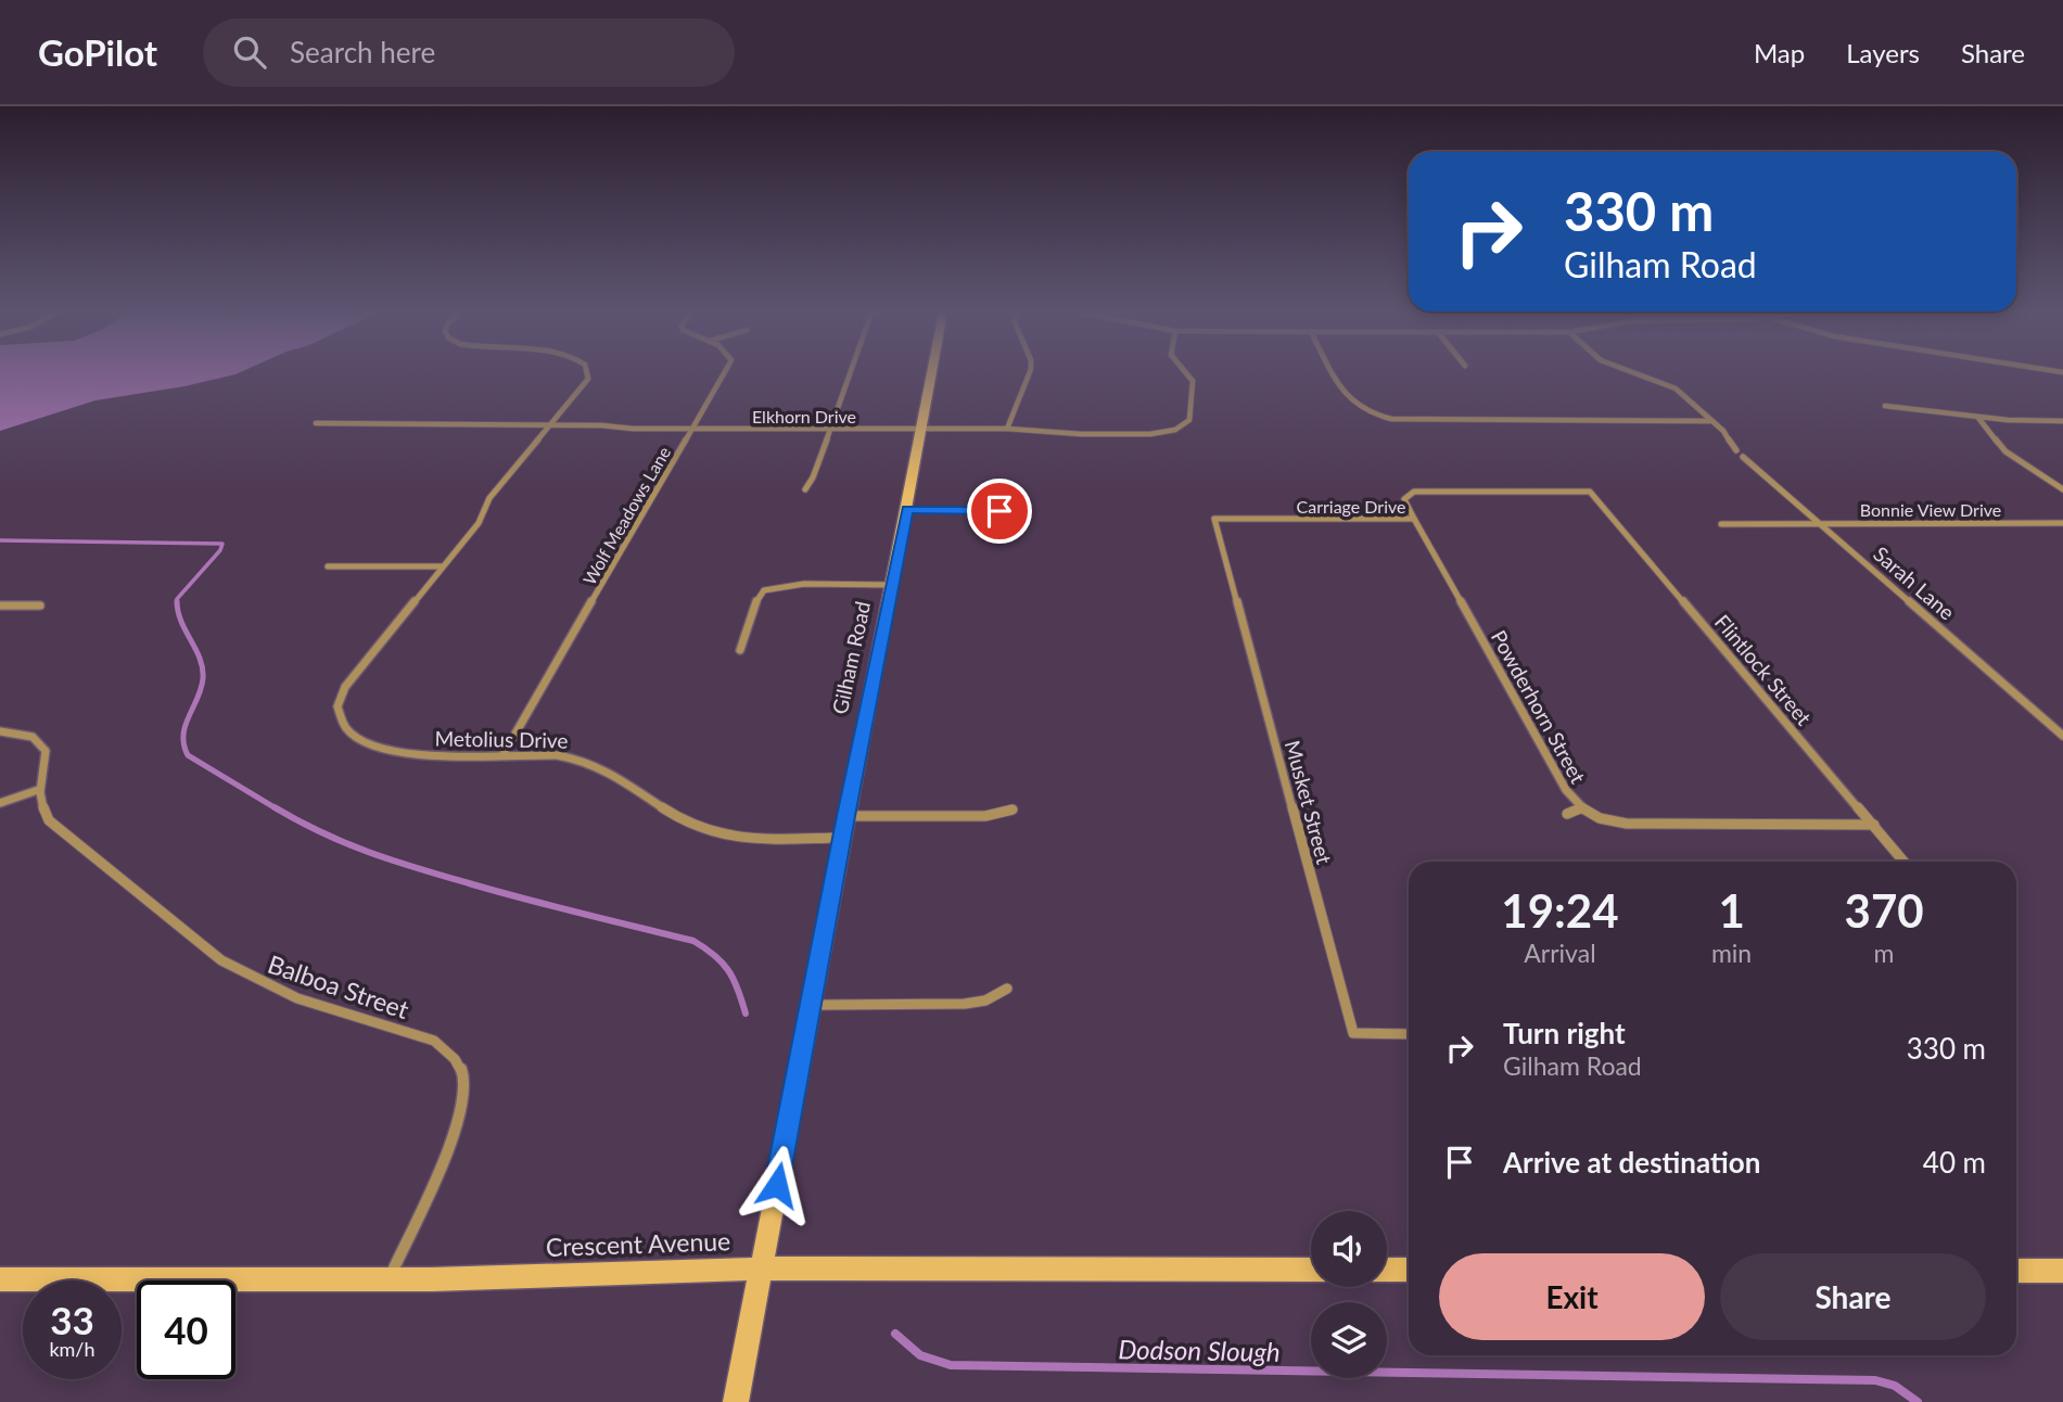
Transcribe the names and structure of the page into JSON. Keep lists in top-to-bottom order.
{
  "streets": {
    "street": [
      "Elkhorn Drive",
      "Carriage Drive",
      "Bonnie View Drive",
      "Wolf Meadows Lane",
      "Sarah Lane",
      "Gilham Road",
      "Flintlock Street",
      "Powderhorn Street",
      "Metolius Drive",
      "Musket Street",
      "Balboa Street",
      "Crescent Avenue"
    ]
  },
  "crossings": [
    ["Elkhorn Drive", "Wolf Meadows Lane"],
    ["Elkhorn Drive", "Gilham Road"],
    ["Elkhorn Drive", "Metolius Drive"],
    ["Carriage Drive", "Flintlock Street"],
    ["Carriage Drive", "Powderhorn Street"],
    ["Carriage Drive", "Musket Street"],
    ["Bonnie View Drive", "Sarah Lane"],
    ["Wolf Meadows Lane", "Metolius Drive"],
    ["Gilham Road", "Metolius Drive"],
    ["Gilham Road", "Crescent Avenue"],
    ["Flintlock Street", "Powderhorn Street"],
    ["Balboa Street", "Crescent Avenue"]
  ],
  "water": ["Dodson Slough"],
  "page": {
    "header": "GoPilot",
    "search": "Search here",
    "nav": ["Map", "Layers", "Share"],
    "turn": ["330 m", "Gilham Road"],
    "eta": [
      "19:24",
      "Arrival",
      "1",
      "min",
      "370",
      "m"
    ],
    "list": [
      {
        "name": "Turn right",
        "note": "Gilham Road",
        "value": "330 m"
      },
      {
        "name": "Arrive at destination",
        "value": "40 m"
      }
    ],
    "buttons": ["Exit", "Share"],
    "speed": "33 km/h",
    "limit": "40"
  }
}
